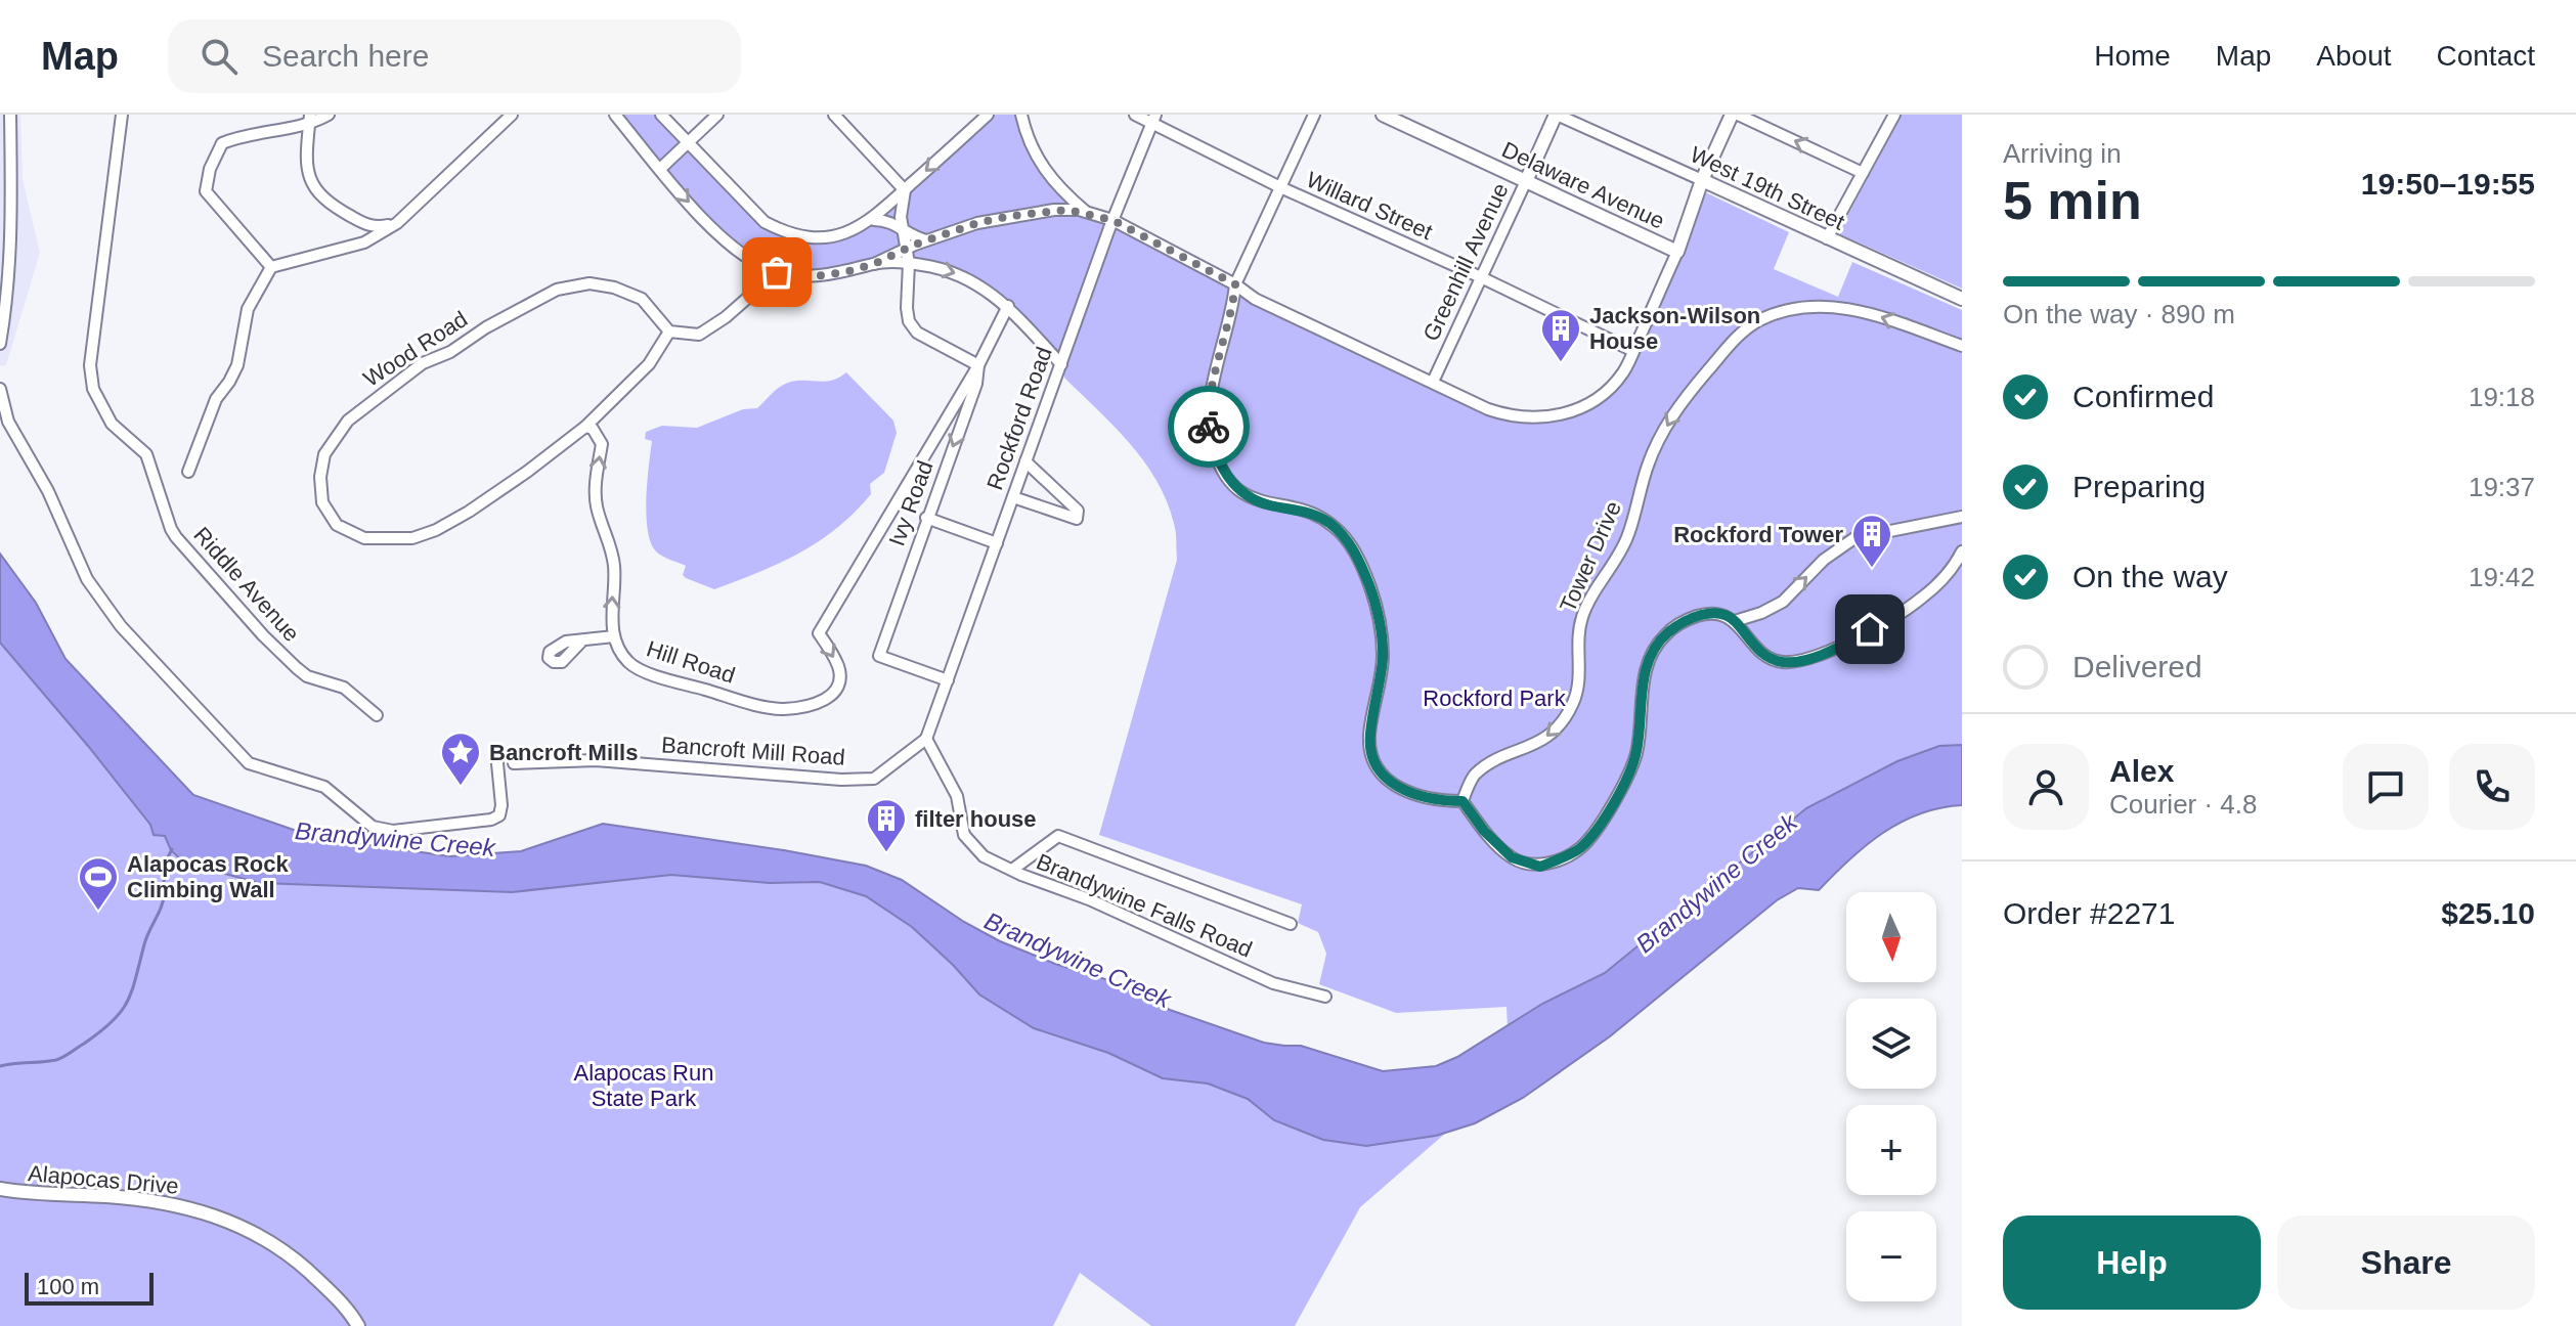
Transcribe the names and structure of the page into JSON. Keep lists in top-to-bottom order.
{
  "streets": {
    "street": [
      "Delaware Avenue",
      "West 19th Street",
      "Willard Street",
      "Greenhill Avenue",
      "Wood Road",
      "Rockford Road",
      "Ivy Road",
      "Tower Drive",
      "Riddle Avenue",
      "Hill Road",
      "Bancroft Mill Road",
      "Brandywine Falls Road",
      "Alapocas Drive"
    ]
  },
  "crossings": [
    ["Delaware Avenue", "Greenhill Avenue"],
    ["West 19th Street", "Greenhill Avenue"],
    ["Willard Street", "Greenhill Avenue"],
    ["Willard Street", "Rockford Road"],
    ["Rockford Road", "Ivy Road"],
    ["Rockford Road", "Bancroft Mill Road"],
    ["Rockford Road", "Brandywine Falls Road"],
    ["Ivy Road", "Hill Road"],
    ["Bancroft Mill Road", "Brandywine Falls Road"]
  ],
  "one_way": ["Ivy Road", "Tower Drive"],
  "water": ["Brandywine Creek"],
  "parks": ["Rockford Park", "Alapocas Run State Park"],
  "places": {
    "building": ["Jackson-Wilson House", "Rockford Tower", "filter house"],
    "place": ["Bancroft Mills"],
    "sports": ["Alapocas Rock Climbing Wall"]
  },
  "scale_bar": "100 m",
  "north": "bottom",
  "page": {
    "header": "Map",
    "search": "Search here",
    "nav": [
      "Home",
      "Map",
      "About",
      "Contact"
    ],
    "heading": ["5 min", "Arriving in", "19:50–19:55"],
    "panel": [
      "Alex",
      "Courier · 4.8",
      "Order #2271",
      "$25.10"
    ],
    "bar": "On the way · 890 m",
    "list": [
      ["Confirmed", "19:18"],
      ["Preparing", "19:37"],
      ["On the way", "19:42"],
      "Delivered"
    ],
    "map_buttons": ["+", "−"],
    "buttons": ["Help", "Share"],
    "scale": "100 m"
  }
}
